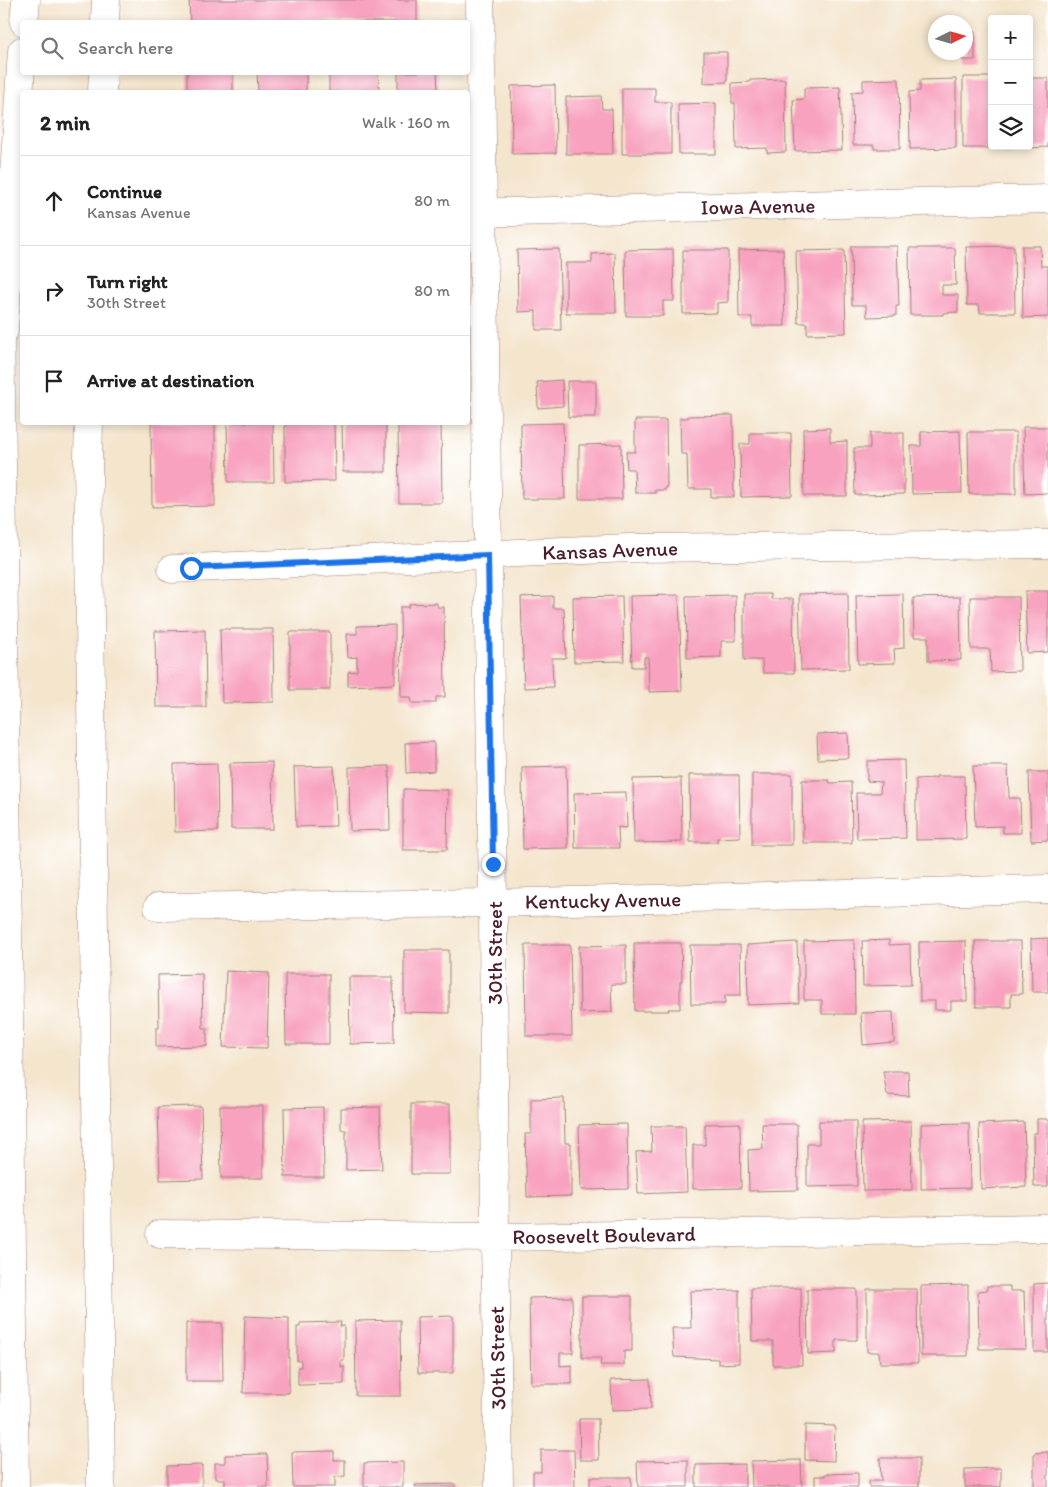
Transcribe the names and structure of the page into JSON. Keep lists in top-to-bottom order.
{
  "streets": {
    "main road": [
      "Iowa Avenue",
      "Kansas Avenue",
      "Kentucky Avenue",
      "30th Street",
      "Roosevelt Boulevard"
    ]
  },
  "crossings": [
    ["Iowa Avenue", "30th Street"],
    ["Kansas Avenue", "30th Street"],
    ["Kentucky Avenue", "30th Street"],
    ["30th Street", "Roosevelt Boulevard"]
  ],
  "north": "right",
  "page": {
    "map_buttons": ["+", "−"],
    "search": "Search here",
    "heading": ["2 min", "Walk · 160 m"],
    "list": [
      ["Continue", "Kansas Avenue", "80 m"],
      ["Turn right", "30th Street", "80 m"],
      "Arrive at destination"
    ]
  }
}
